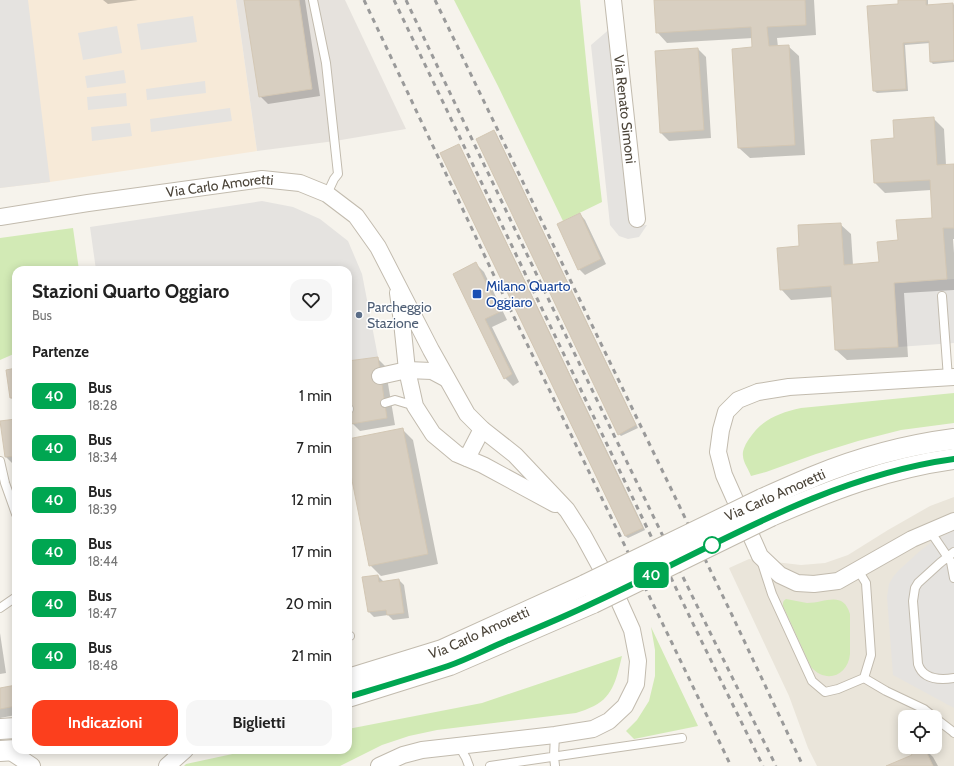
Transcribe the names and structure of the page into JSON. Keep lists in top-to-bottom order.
{
  "streets": {
    "street": ["Via Renato Simoni", "Via Carlo Amoretti"]
  },
  "places": {
    "transit": ["Milano Quarto Oggiaro"],
    "other": ["Parcheggio Stazione"]
  },
  "lines": ["bus line 40"],
  "page": {
    "on_map": "40",
    "heading": [
      ["Stazioni Quarto Oggiaro", "Bus"],
      "Partenze"
    ],
    "list": [
      {
        "mark": "40",
        "name": "Bus",
        "note": "18:28",
        "value": "1 min"
      },
      {
        "mark": "40",
        "name": "Bus",
        "note": "18:34",
        "value": "7 min"
      },
      {
        "mark": "40",
        "name": "Bus",
        "note": "18:39",
        "value": "12 min"
      },
      {
        "mark": "40",
        "name": "Bus",
        "note": "18:44",
        "value": "17 min"
      },
      {
        "mark": "40",
        "name": "Bus",
        "note": "18:47",
        "value": "20 min"
      },
      {
        "mark": "40",
        "name": "Bus",
        "note": "18:48",
        "value": "21 min"
      }
    ],
    "buttons": ["Indicazioni", "Biglietti"]
  }
}
